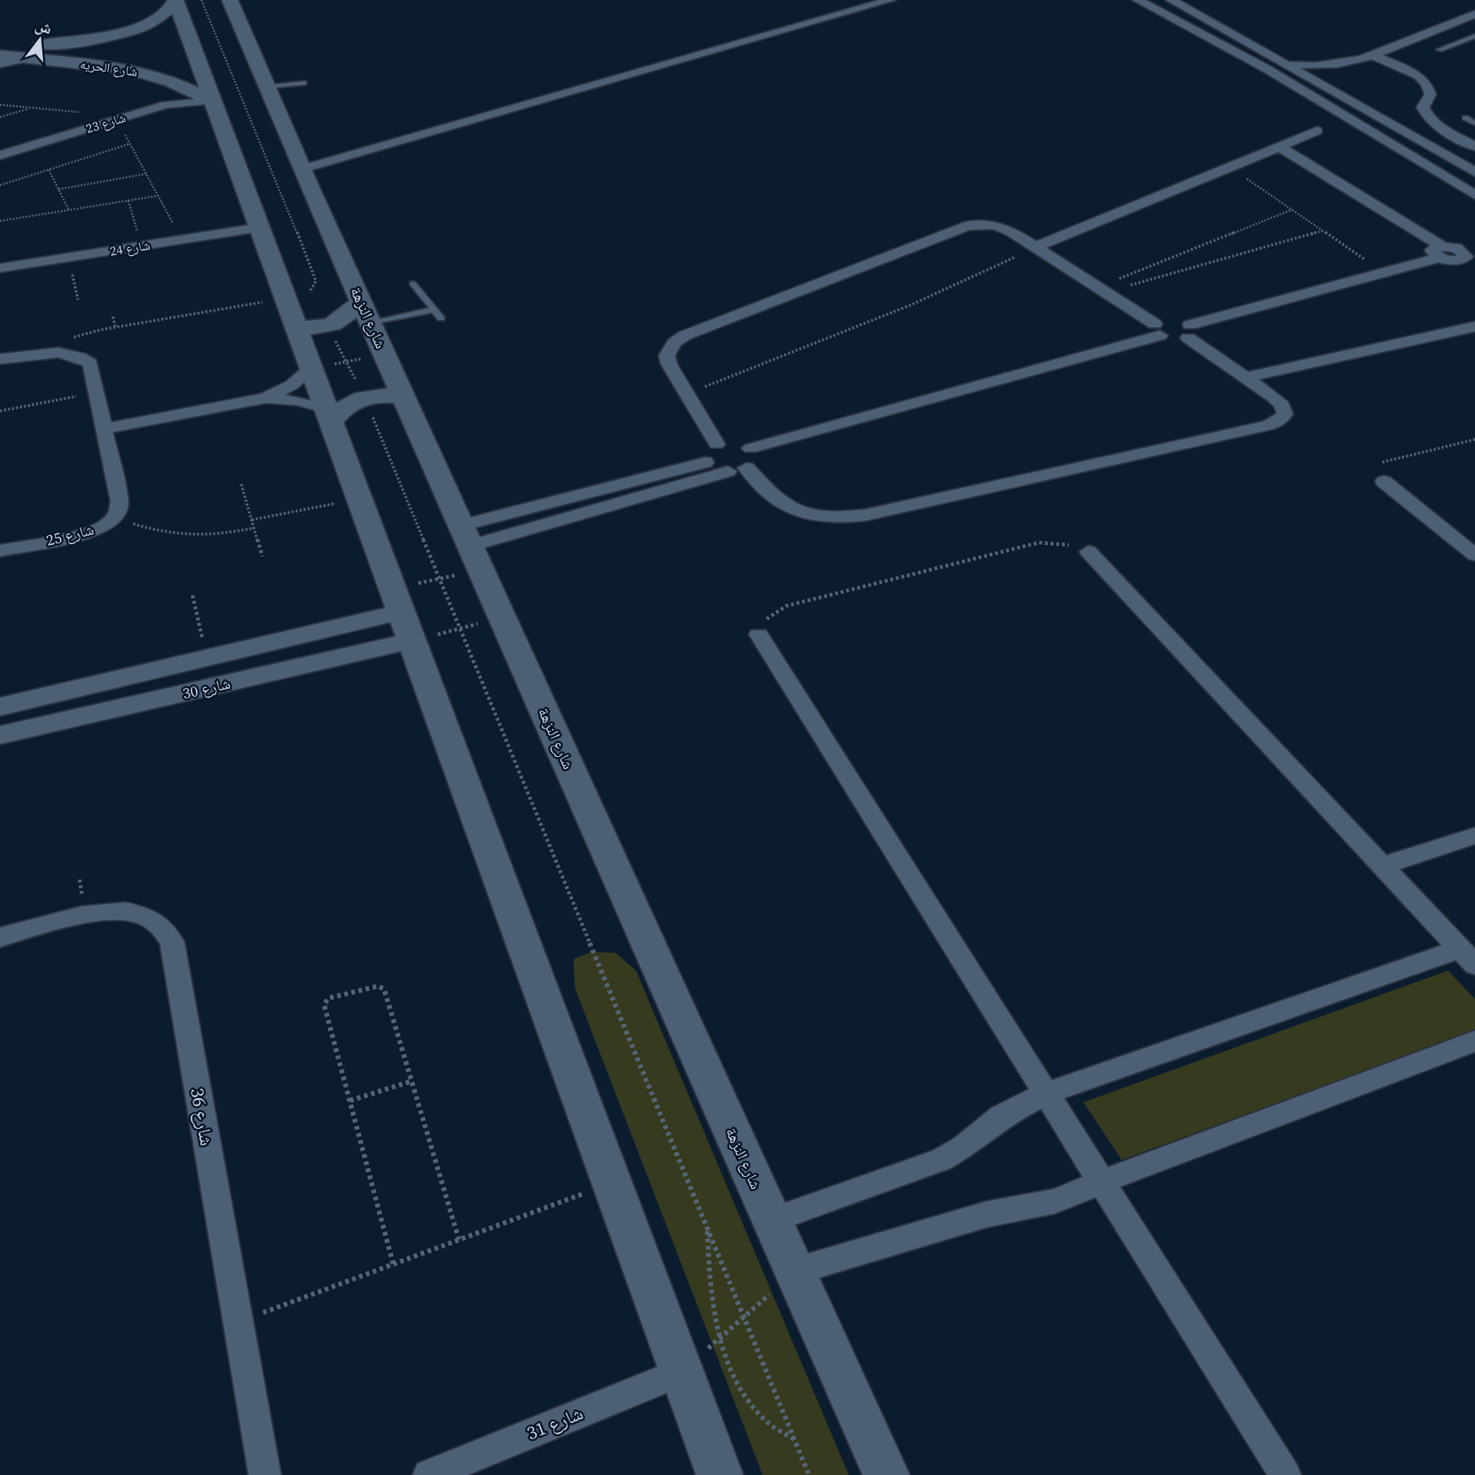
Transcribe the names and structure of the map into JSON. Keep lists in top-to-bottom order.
{
  "streets": {
    "main road": ["شارع الحريه", "شارع النزهة"],
    "street": [
      "شارع 23",
      "شارع 24",
      "شارع 25",
      "شارع 30",
      "شارع 36",
      "شارع 31"
    ]
  },
  "crossings": [
    ["شارع الحريه", "شارع 23"]
  ],
  "north": "top"
}
